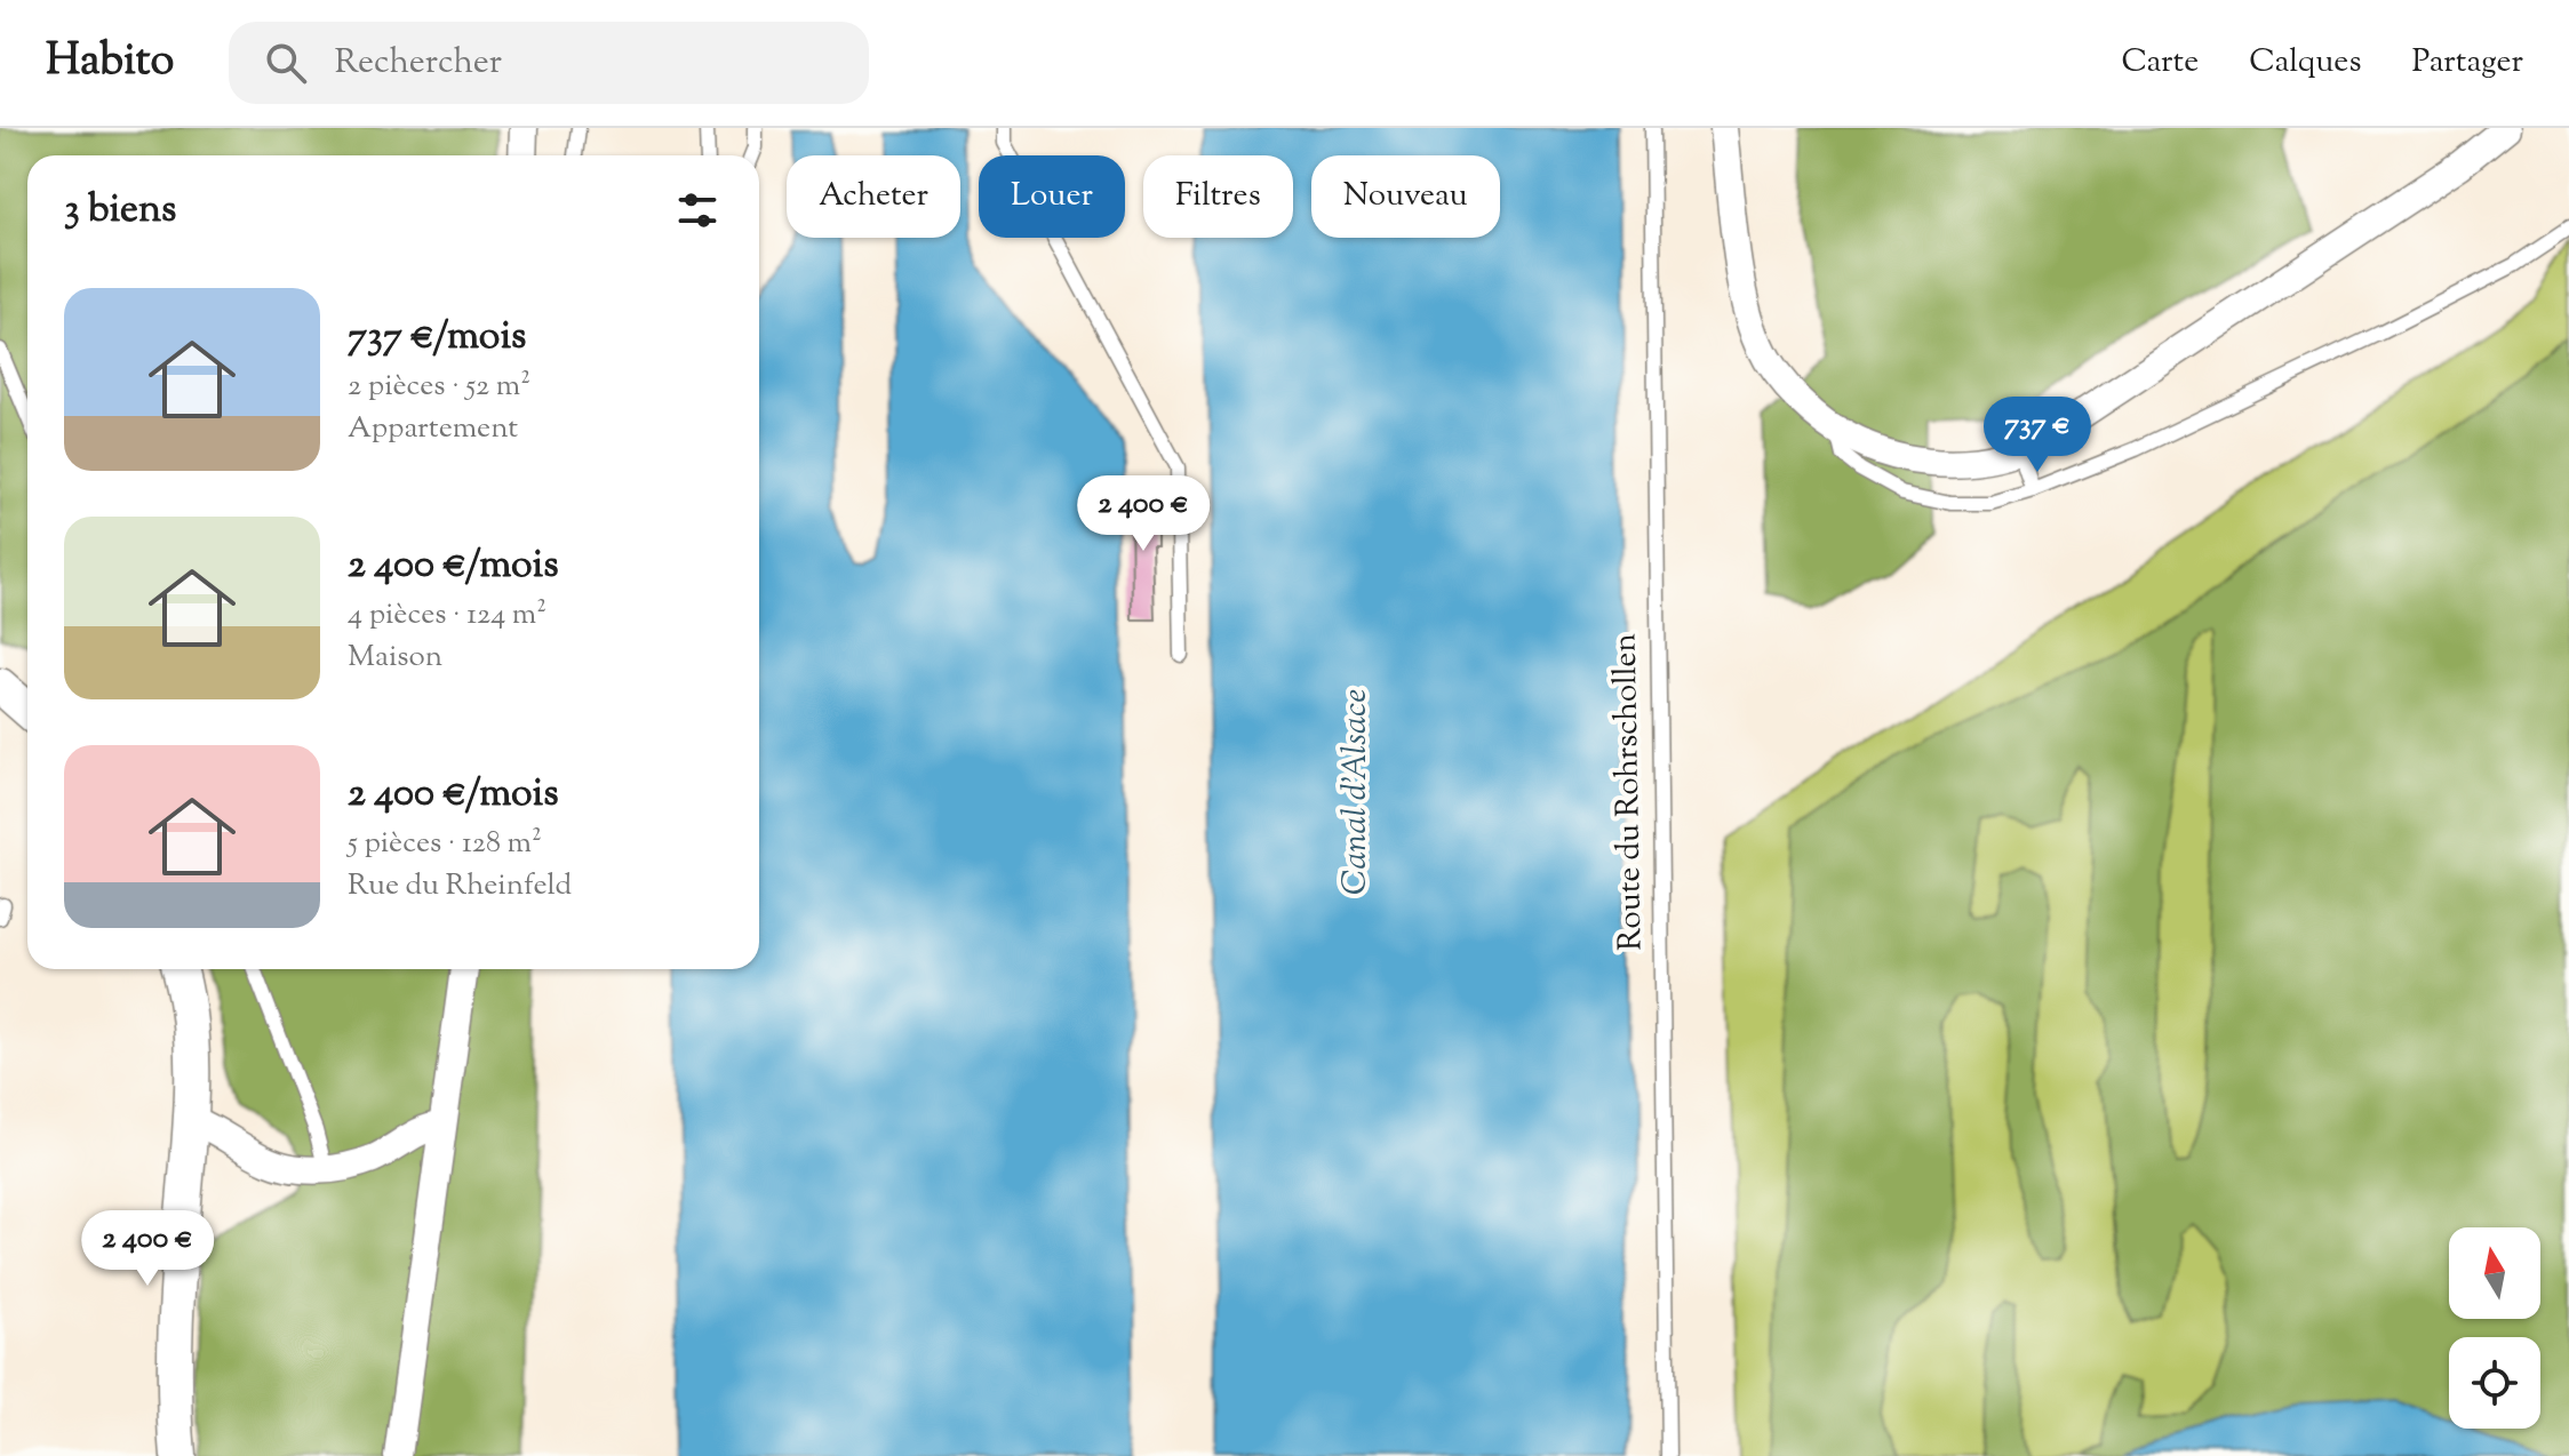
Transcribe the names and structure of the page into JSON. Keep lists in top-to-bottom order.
{
  "streets": {
    "lane": ["Route du Rohrschollen"]
  },
  "water": ["Canal d'Alsace"],
  "north": "top",
  "page": {
    "header": "Habito",
    "search": "Rechercher",
    "nav": ["Carte", "Calques", "Partager"],
    "chip": [
      "Acheter",
      "Louer",
      "Filtres",
      "Nouveau"
    ],
    "heading": "3 biens",
    "list": [
      {
        "name": "737 €/mois",
        "note": "2 pièces · 52 m² · Appartement"
      },
      {
        "name": "2 400 €/mois",
        "note": "4 pièces · 124 m² · Maison"
      },
      {
        "name": "2 400 €/mois",
        "note": "5 pièces · 128 m² · Rue du Rheinfeld"
      }
    ],
    "price": ["737 €", "2 400 €", "2 400 €"]
  }
}
